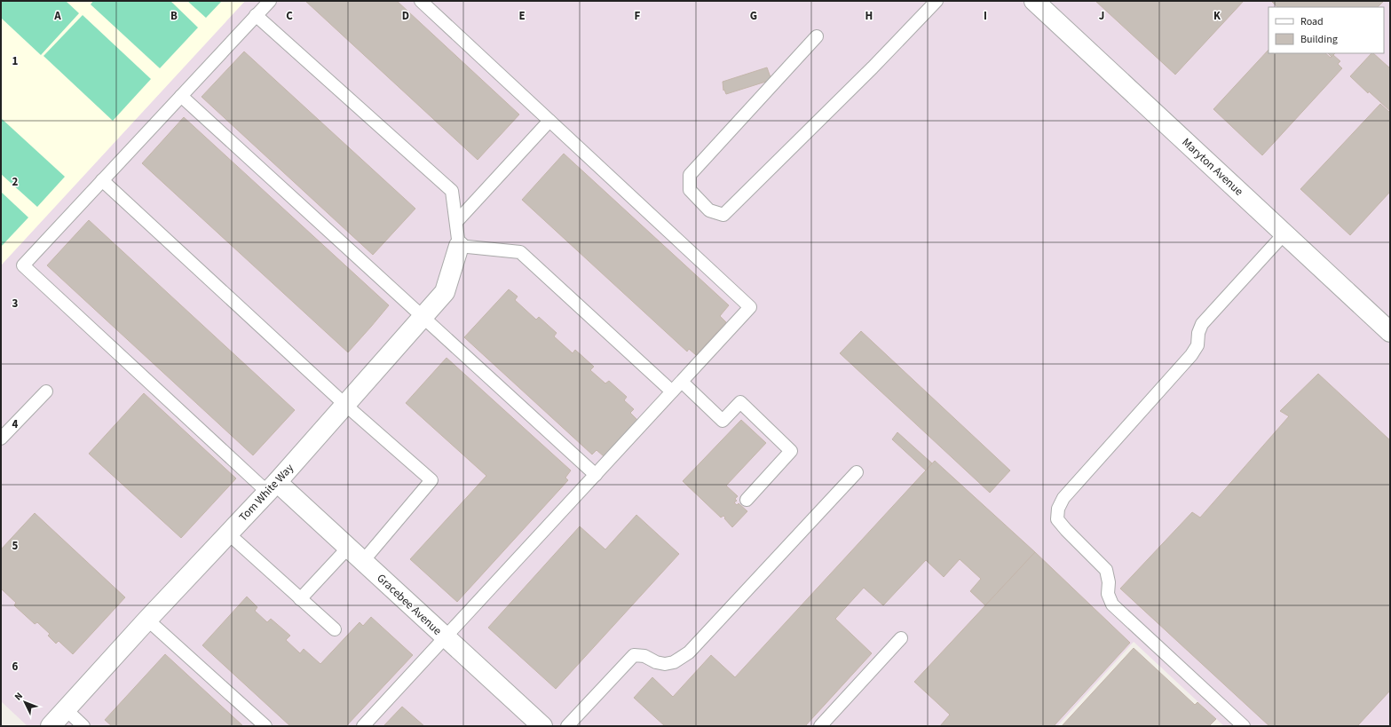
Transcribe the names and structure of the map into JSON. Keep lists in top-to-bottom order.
{
  "streets": {
    "street": ["Maryton Avenue", "Tom White Way", "Gracebee Avenue"]
  },
  "crossings": [
    ["Tom White Way", "Gracebee Avenue"]
  ],
  "legend": ["Road", "Building"],
  "north": "top left",
  "grid": {
    "columns": [
      "A",
      "B",
      "C",
      "D",
      "E",
      "F",
      "G",
      "H",
      "I",
      "J",
      "K"
    ],
    "rows": [
      "1",
      "2",
      "3",
      "4",
      "5",
      "6"
    ]
  }
}
